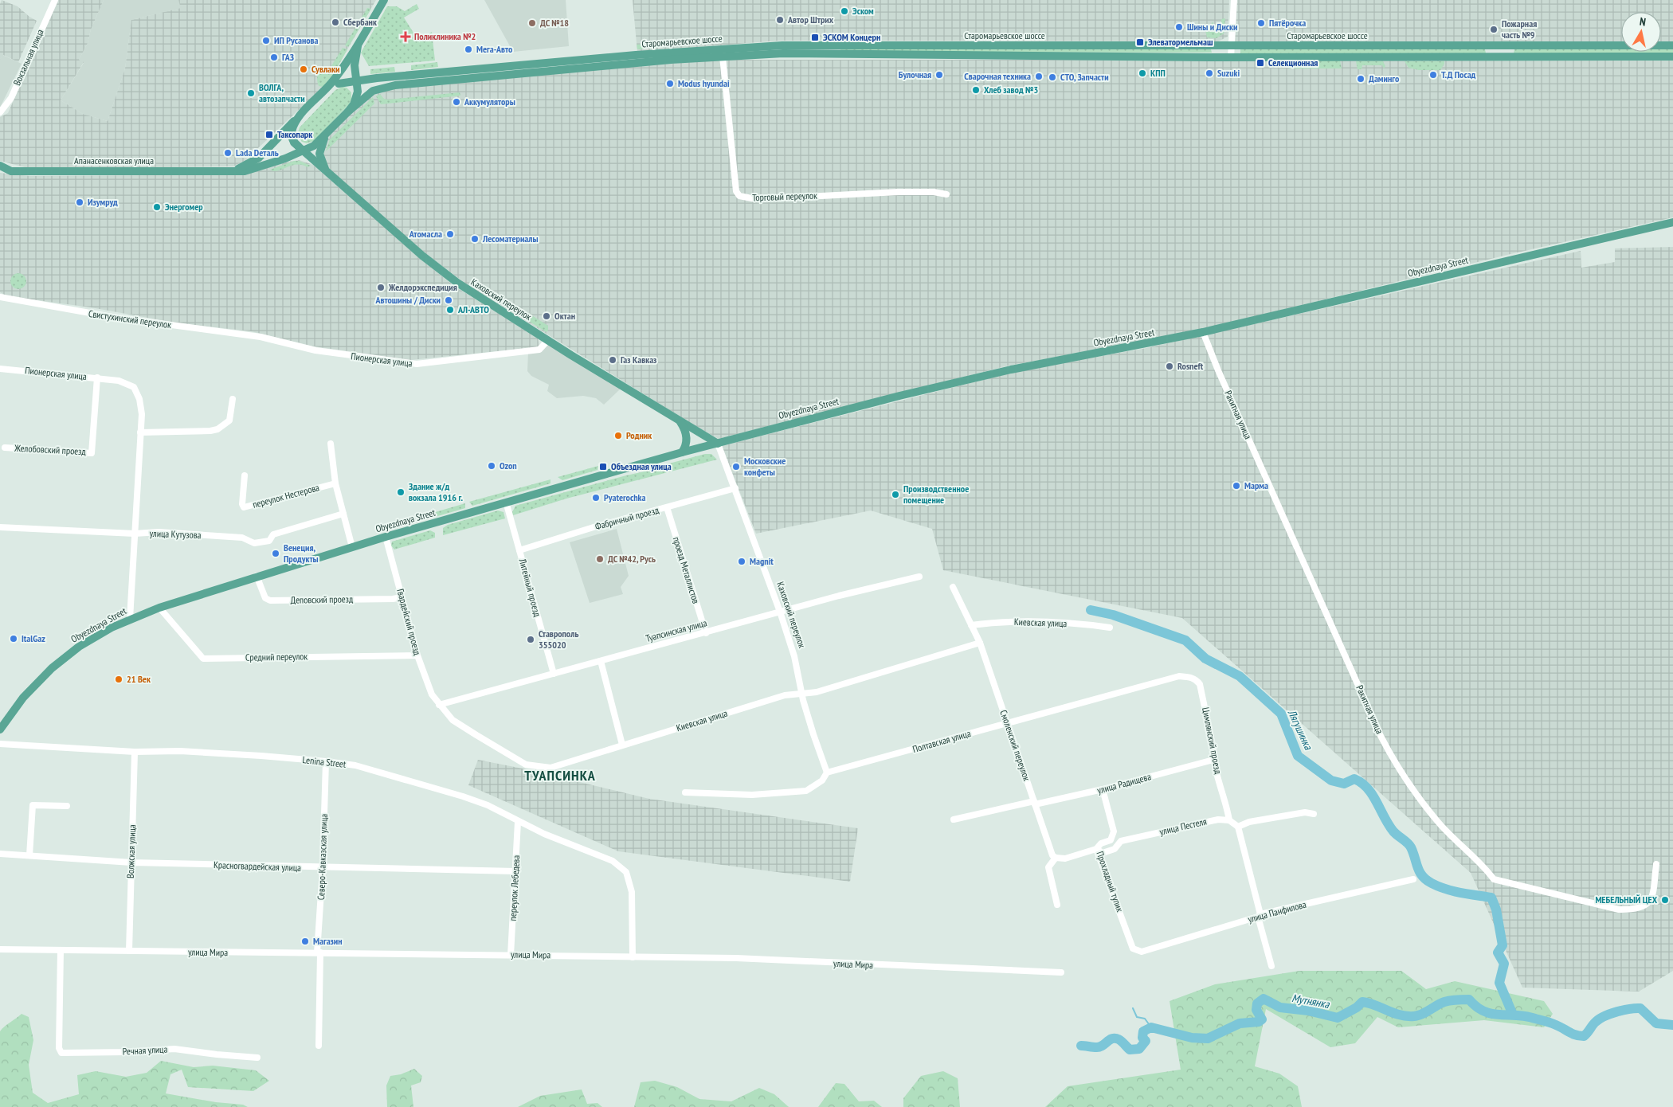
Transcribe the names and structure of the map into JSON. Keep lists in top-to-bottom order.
{
  "streets": {
    "main road": [
      "Старомарьевское шоссе",
      "Апанасенковская улица",
      "Obyezdnaya Street",
      "Каховский переулок"
    ],
    "street": [
      "Вокзальная улица",
      "Торговый переулок",
      "Свистухинский переулок",
      "Пионерская улица",
      "Ракитная улица",
      "Желобовский проезд",
      "переулок Нестерова",
      "Фабричный проезд",
      "улица Кутузова",
      "проезд Металлистов",
      "Литейный проезд",
      "Деповский проезд",
      "Гвардейский проезд",
      "Киевская улица",
      "Туапсинская улица",
      "Средний переулок",
      "Цимлянский проезд",
      "Полтавская улица",
      "Смоленский переулок",
      "Lenina Street",
      "улица Радищева",
      "улица Пестеля",
      "Волжская улица",
      "Северо-Кавказская улица",
      "Красногвардейская улица",
      "Прохладный тупик",
      "переулок Лебедева",
      "улица Панфилова",
      "улица Мира",
      "Речная улица"
    ]
  },
  "crossings": [
    ["Старомарьевское шоссе", "Торговый переулок"],
    ["Obyezdnaya Street", "Каховский переулок"],
    ["Obyezdnaya Street", "Ракитная улица"],
    ["Obyezdnaya Street", "Литейный проезд"],
    ["Obyezdnaya Street", "Деповский проезд"],
    ["Obyezdnaya Street", "Гвардейский проезд"],
    ["Obyezdnaya Street", "Средний переулок"],
    ["Каховский переулок", "Пионерская улица"],
    ["Каховский переулок", "Фабричный проезд"],
    ["Каховский переулок", "Киевская улица"],
    ["Каховский переулок", "Туапсинская улица"],
    ["Каховский переулок", "Полтавская улица"],
    ["Свистухинский переулок", "Пионерская улица"],
    ["Пионерская улица", "Желобовский проезд"],
    ["Фабричный проезд", "проезд Металлистов"],
    ["Фабричный проезд", "Литейный проезд"],
    ["проезд Металлистов", "Туапсинская улица"],
    ["Литейный проезд", "Туапсинская улица"],
    ["Деповский проезд", "Гвардейский проезд"],
    ["Гвардейский проезд", "Киевская улица"],
    ["Гвардейский проезд", "Туапсинская улица"],
    ["Гвардейский проезд", "Средний переулок"],
    ["Киевская улица", "Туапсинская улица"],
    ["Киевская улица", "Смоленский переулок"],
    ["Цимлянский проезд", "Полтавская улица"],
    ["Цимлянский проезд", "улица Радищева"],
    ["Цимлянский проезд", "улица Пестеля"],
    ["Полтавская улица", "Смоленский переулок"],
    ["Смоленский переулок", "улица Радищева"],
    ["Смоленский переулок", "улица Пестеля"],
    ["Lenina Street", "Волжская улица"],
    ["Lenina Street", "Северо-Кавказская улица"],
    ["Lenina Street", "переулок Лебедева"],
    ["Lenina Street", "улица Мира"],
    ["улица Радищева", "Прохладный тупик"],
    ["улица Пестеля", "Прохладный тупик"],
    ["Волжская улица", "Красногвардейская улица"],
    ["Волжская улица", "улица Мира"],
    ["Северо-Кавказская улица", "Красногвардейская улица"],
    ["Северо-Кавказская улица", "улица Мира"],
    ["Красногвардейская улица", "переулок Лебедева"],
    ["Прохладный тупик", "улица Панфилова"],
    ["переулок Лебедева", "улица Мира"],
    ["улица Мира", "Речная улица"]
  ],
  "districts": ["ТУАПСИНКА"],
  "water": ["Лягушинка", "Мутнянка"],
  "places": {
    "other": [
      "Эском",
      "Автор Штрих",
      "Сбербанк",
      "ДС №18",
      "Пятёрочка",
      "Шины и Диски",
      "Пожарная часть №9",
      "ИП Русанова",
      "Мега-Авто",
      "ГАЗ",
      "Сувлаки",
      "КПП",
      "Suzuki",
      "Булочная",
      "Т.Д Посад",
      "Сварочная техника",
      "СТО, Запчасти",
      "Даминго",
      "Modus hyundai",
      "Хлеб завод №3",
      "ВОЛГА, автозапчасти",
      "Аккумуляторы",
      "Lada Dеталь",
      "Изумруд",
      "Энергомер",
      "Атомасла",
      "Лесоматериалы",
      "Желдорэкспедиция",
      "Автошины / Диски",
      "АЛ-АВТО",
      "Октан",
      "Газ Кавказ",
      "Rosneft",
      "Родник",
      "Ozon",
      "Московские конфеты",
      "Марма",
      "Здание ж/д вокзала 1916 г.",
      "Производственное помещение",
      "Pyaterochka",
      "Венеция, Продукты",
      "ДС №42, Русь",
      "Magnit",
      "ItalGaz",
      "Ставрополь 355020",
      "21 Век",
      "МЕБЕЛЬНЫЙ ЦЕХ",
      "Магазин"
    ],
    "health": ["Поликлиника №2"],
    "transit": [
      "ЭСКОМ Концерн",
      "Элеватормельмаш",
      "Селекционная",
      "Таксопарк",
      "Объездная улица"
    ]
  },
  "north": "top"
}
